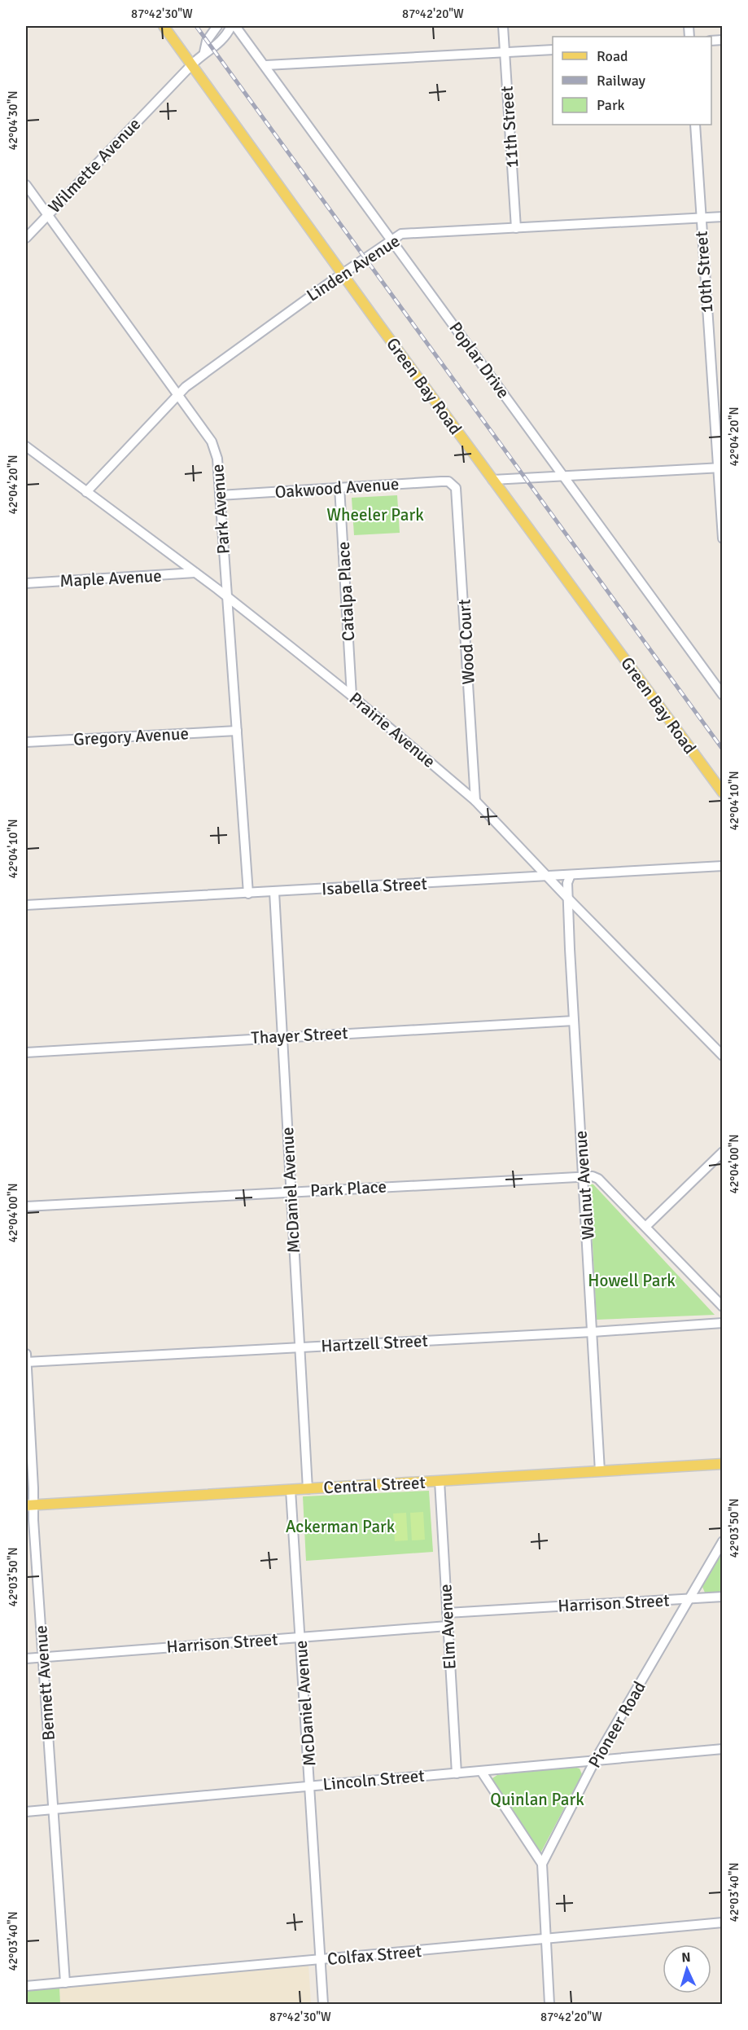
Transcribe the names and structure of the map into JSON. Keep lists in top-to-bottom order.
{
  "streets": {
    "main road": ["Green Bay Road", "Central Street"],
    "street": [
      "11th Street",
      "Wilmette Avenue",
      "Linden Avenue",
      "10th Street",
      "Poplar Drive",
      "Oakwood Avenue",
      "Park Avenue",
      "Maple Avenue",
      "Catalpa Place",
      "Wood Court",
      "Prairie Avenue",
      "Gregory Avenue",
      "Isabella Street",
      "Thayer Street",
      "Walnut Avenue",
      "Park Place",
      "McDaniel Avenue",
      "Hartzell Street",
      "Harrison Street",
      "Elm Avenue",
      "Bennett Avenue",
      "Pioneer Road",
      "Lincoln Street",
      "Colfax Street"
    ]
  },
  "crossings": [
    ["11th Street", "Linden Avenue"],
    ["Wilmette Avenue", "Green Bay Road"],
    ["Wilmette Avenue", "Park Avenue"],
    ["Linden Avenue", "10th Street"],
    ["Linden Avenue", "Poplar Drive"],
    ["Linden Avenue", "Green Bay Road"],
    ["Linden Avenue", "Park Avenue"],
    ["Linden Avenue", "Prairie Avenue"],
    ["Oakwood Avenue", "Park Avenue"],
    ["Oakwood Avenue", "Catalpa Place"],
    ["Oakwood Avenue", "Wood Court"],
    ["Park Avenue", "Prairie Avenue"],
    ["Park Avenue", "Gregory Avenue"],
    ["Park Avenue", "Isabella Street"],
    ["Maple Avenue", "Prairie Avenue"],
    ["Catalpa Place", "Prairie Avenue"],
    ["Wood Court", "Prairie Avenue"],
    ["Prairie Avenue", "Isabella Street"],
    ["Prairie Avenue", "Walnut Avenue"],
    ["Isabella Street", "Walnut Avenue"],
    ["Isabella Street", "McDaniel Avenue"],
    ["Thayer Street", "Walnut Avenue"],
    ["Thayer Street", "McDaniel Avenue"],
    ["Walnut Avenue", "Park Place"],
    ["Walnut Avenue", "Hartzell Street"],
    ["Walnut Avenue", "Central Street"],
    ["Park Place", "McDaniel Avenue"],
    ["McDaniel Avenue", "Hartzell Street"],
    ["McDaniel Avenue", "Central Street"],
    ["McDaniel Avenue", "Harrison Street"],
    ["McDaniel Avenue", "Lincoln Street"],
    ["McDaniel Avenue", "Colfax Street"],
    ["Hartzell Street", "Bennett Avenue"],
    ["Central Street", "Elm Avenue"],
    ["Central Street", "Bennett Avenue"],
    ["Harrison Street", "Elm Avenue"],
    ["Harrison Street", "Bennett Avenue"],
    ["Harrison Street", "Pioneer Road"],
    ["Elm Avenue", "Lincoln Street"],
    ["Bennett Avenue", "Lincoln Street"],
    ["Bennett Avenue", "Colfax Street"],
    ["Pioneer Road", "Lincoln Street"],
    ["Pioneer Road", "Colfax Street"]
  ],
  "parks": [
    "Wheeler Park",
    "Howell Park",
    "Ackerman Park",
    "Quinlan Park"
  ],
  "legend": ["Road", "Railway", "Park"],
  "north": "top",
  "coordinates": [
    "87°42'30\"W",
    "87°42'20\"W",
    "42°04'30\"N",
    "42°04'20\"N",
    "42°04'10\"N",
    "42°04'00\"N",
    "42°03'50\"N",
    "42°03'40\"N"
  ]
}
